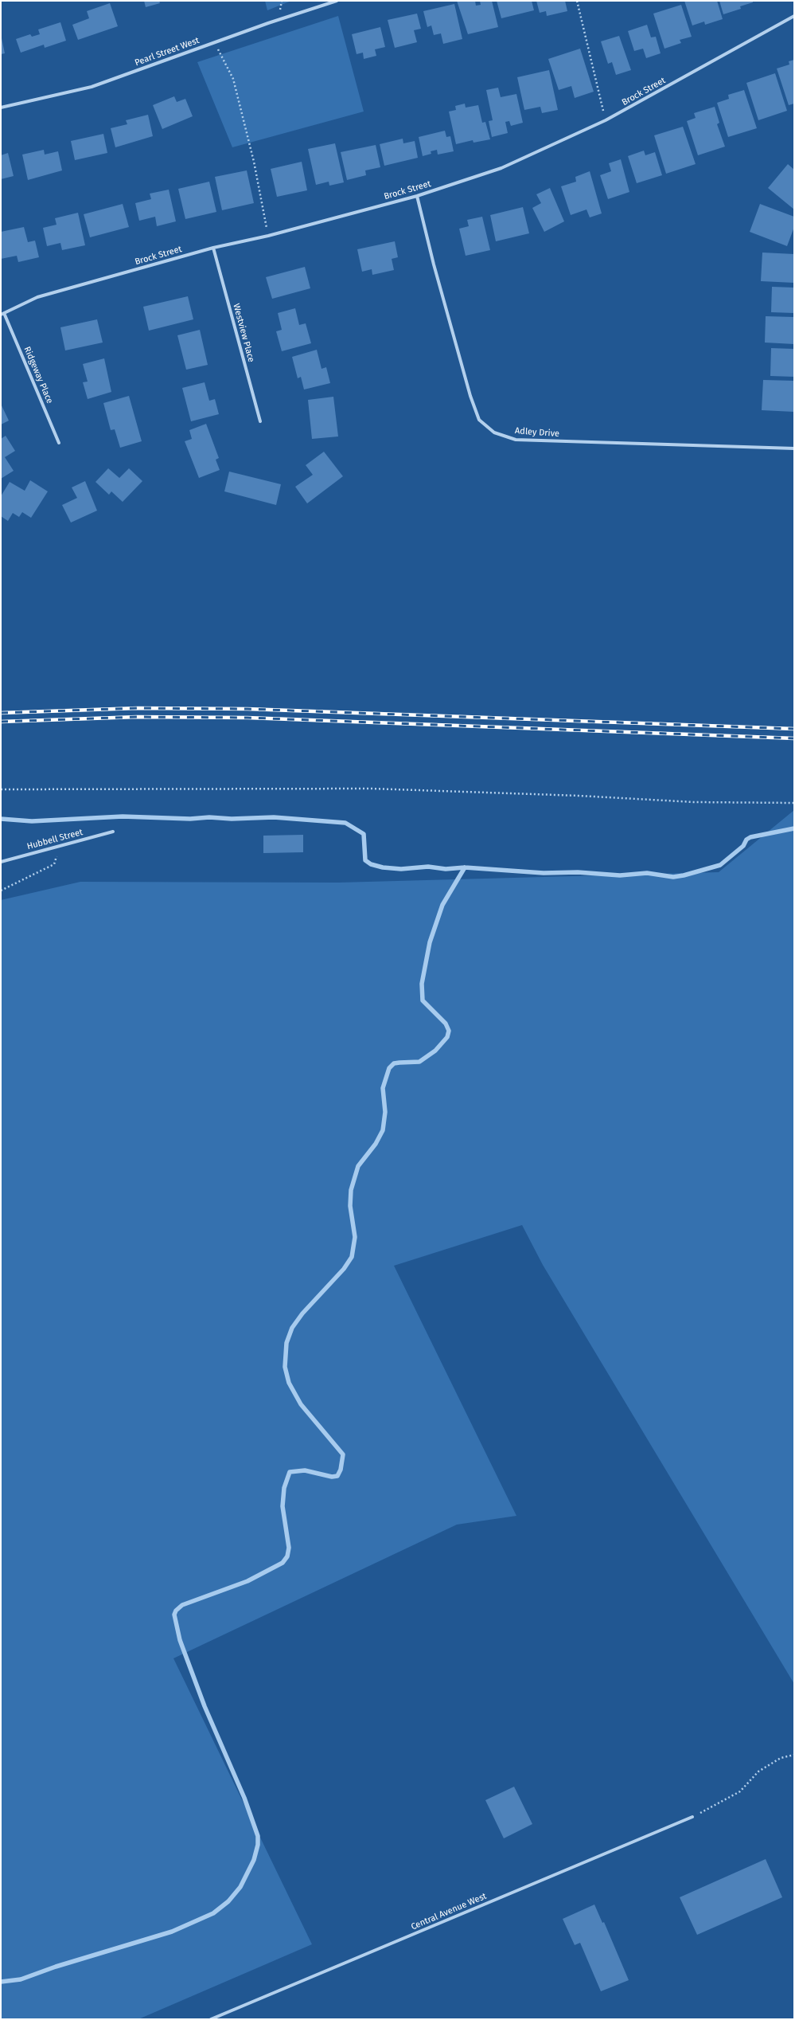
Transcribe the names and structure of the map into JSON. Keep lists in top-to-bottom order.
{
  "streets": {
    "street": [
      "Pearl Street West",
      "Brock Street",
      "Westview Place",
      "Ridgeway Place",
      "Adley Drive",
      "Hubbell Street",
      "Central Avenue West"
    ]
  },
  "crossings": [
    ["Brock Street", "Westview Place"],
    ["Brock Street", "Ridgeway Place"],
    ["Brock Street", "Adley Drive"]
  ]
}
